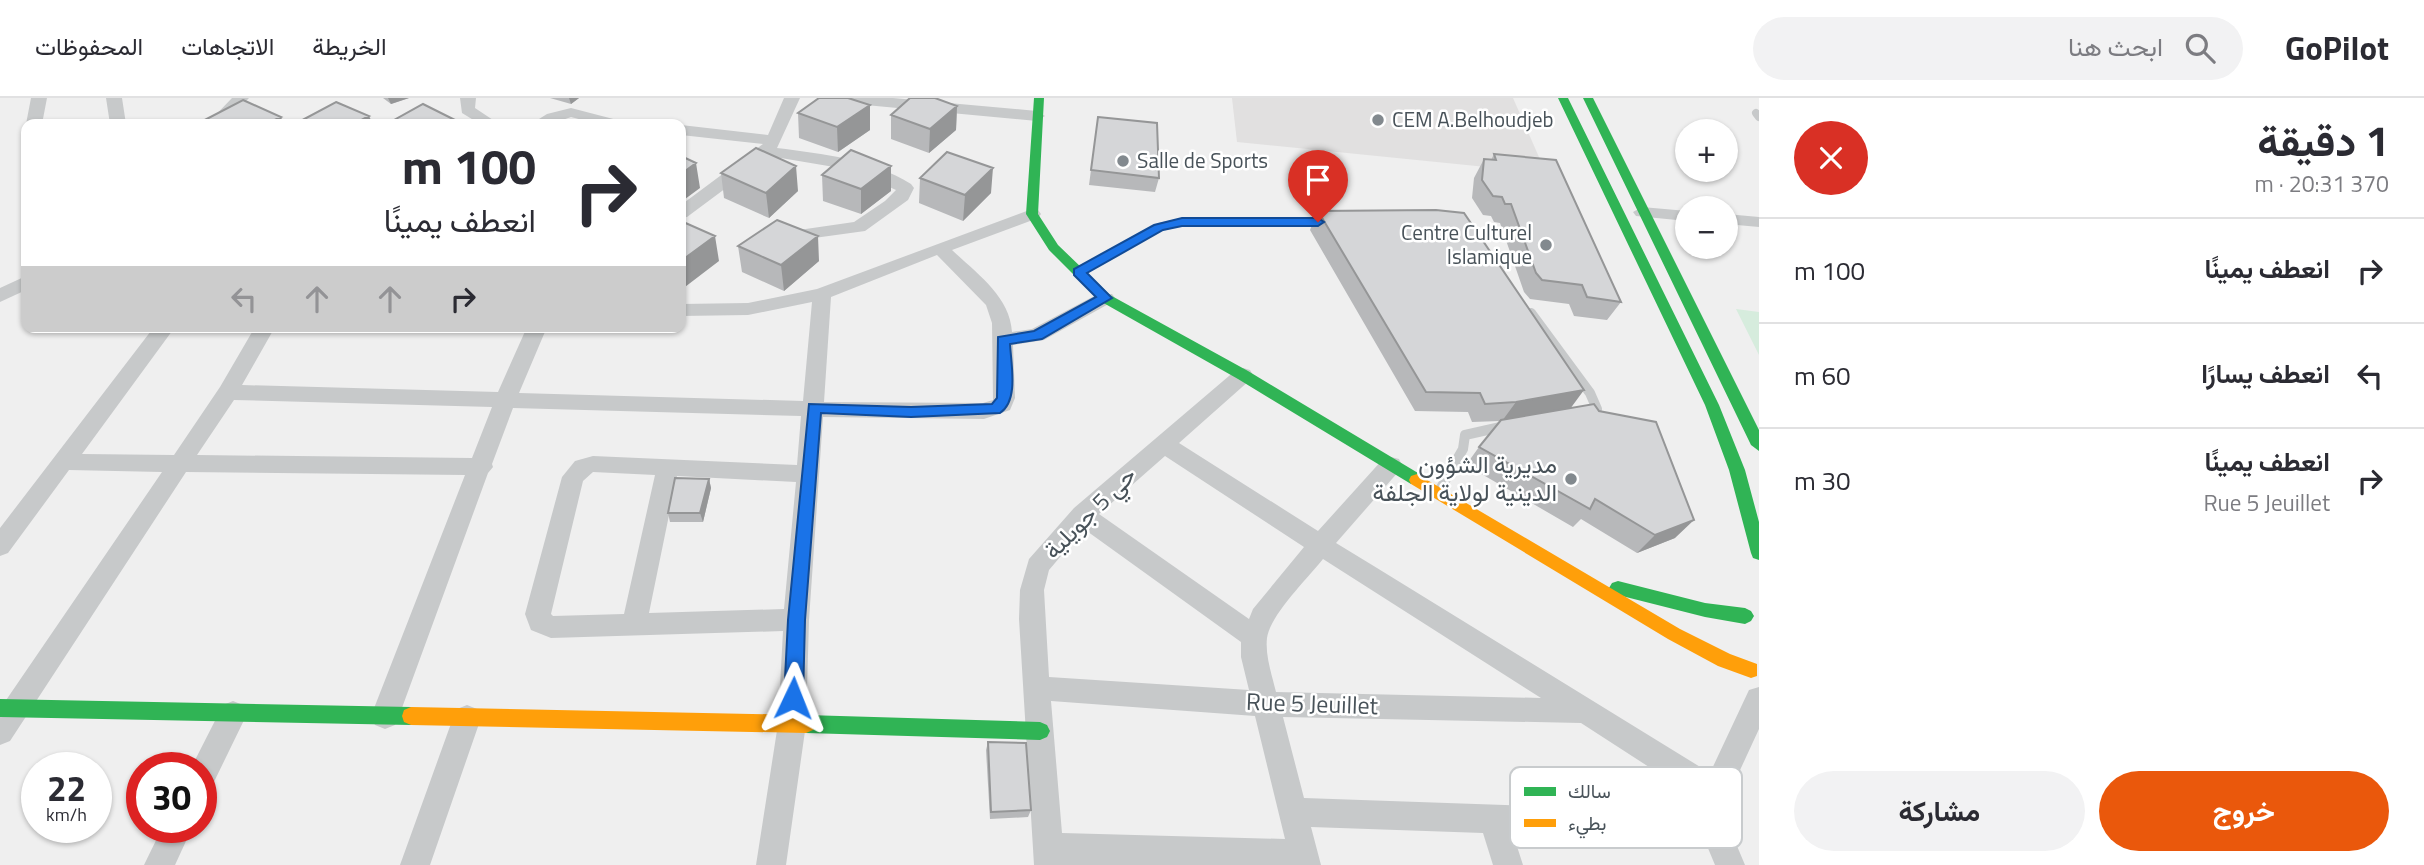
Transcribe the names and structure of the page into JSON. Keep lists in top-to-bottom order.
{
  "streets": {
    "street": ["حي 5 جويلية", "Rue 5 Jeuillet"]
  },
  "crossings": [
    ["حي 5 جويلية", "Rue 5 Jeuillet"]
  ],
  "places": [
    "CEM A.Belhoudjeb",
    "Salle de Sports",
    "Centre Culturel Islamique",
    "مديرية الشؤون الدينية لولاية الجلفة"
  ],
  "legend": ["سالك", "بطيء"],
  "page": {
    "header": "GoPilot",
    "search": "ابحث هنا",
    "nav": ["الخريطة", "الاتجاهات", "المحفوظات"],
    "heading": ["1 دقيقة", "370 m · 20:31"],
    "map_buttons": ["+", "−"],
    "turn": ["100 m", "انعطف يمينًا"],
    "list": [
      {
        "name": "انعطف يمينًا",
        "value": "100 m"
      },
      {
        "name": "انعطف يسارًا",
        "value": "60 m"
      },
      {
        "name": "انعطف يمينًا",
        "note": "Rue 5 Jeuillet",
        "value": "30 m"
      }
    ],
    "speed": "22 km/h",
    "limit": "30",
    "buttons": ["خروج", "مشاركة"]
  }
}
